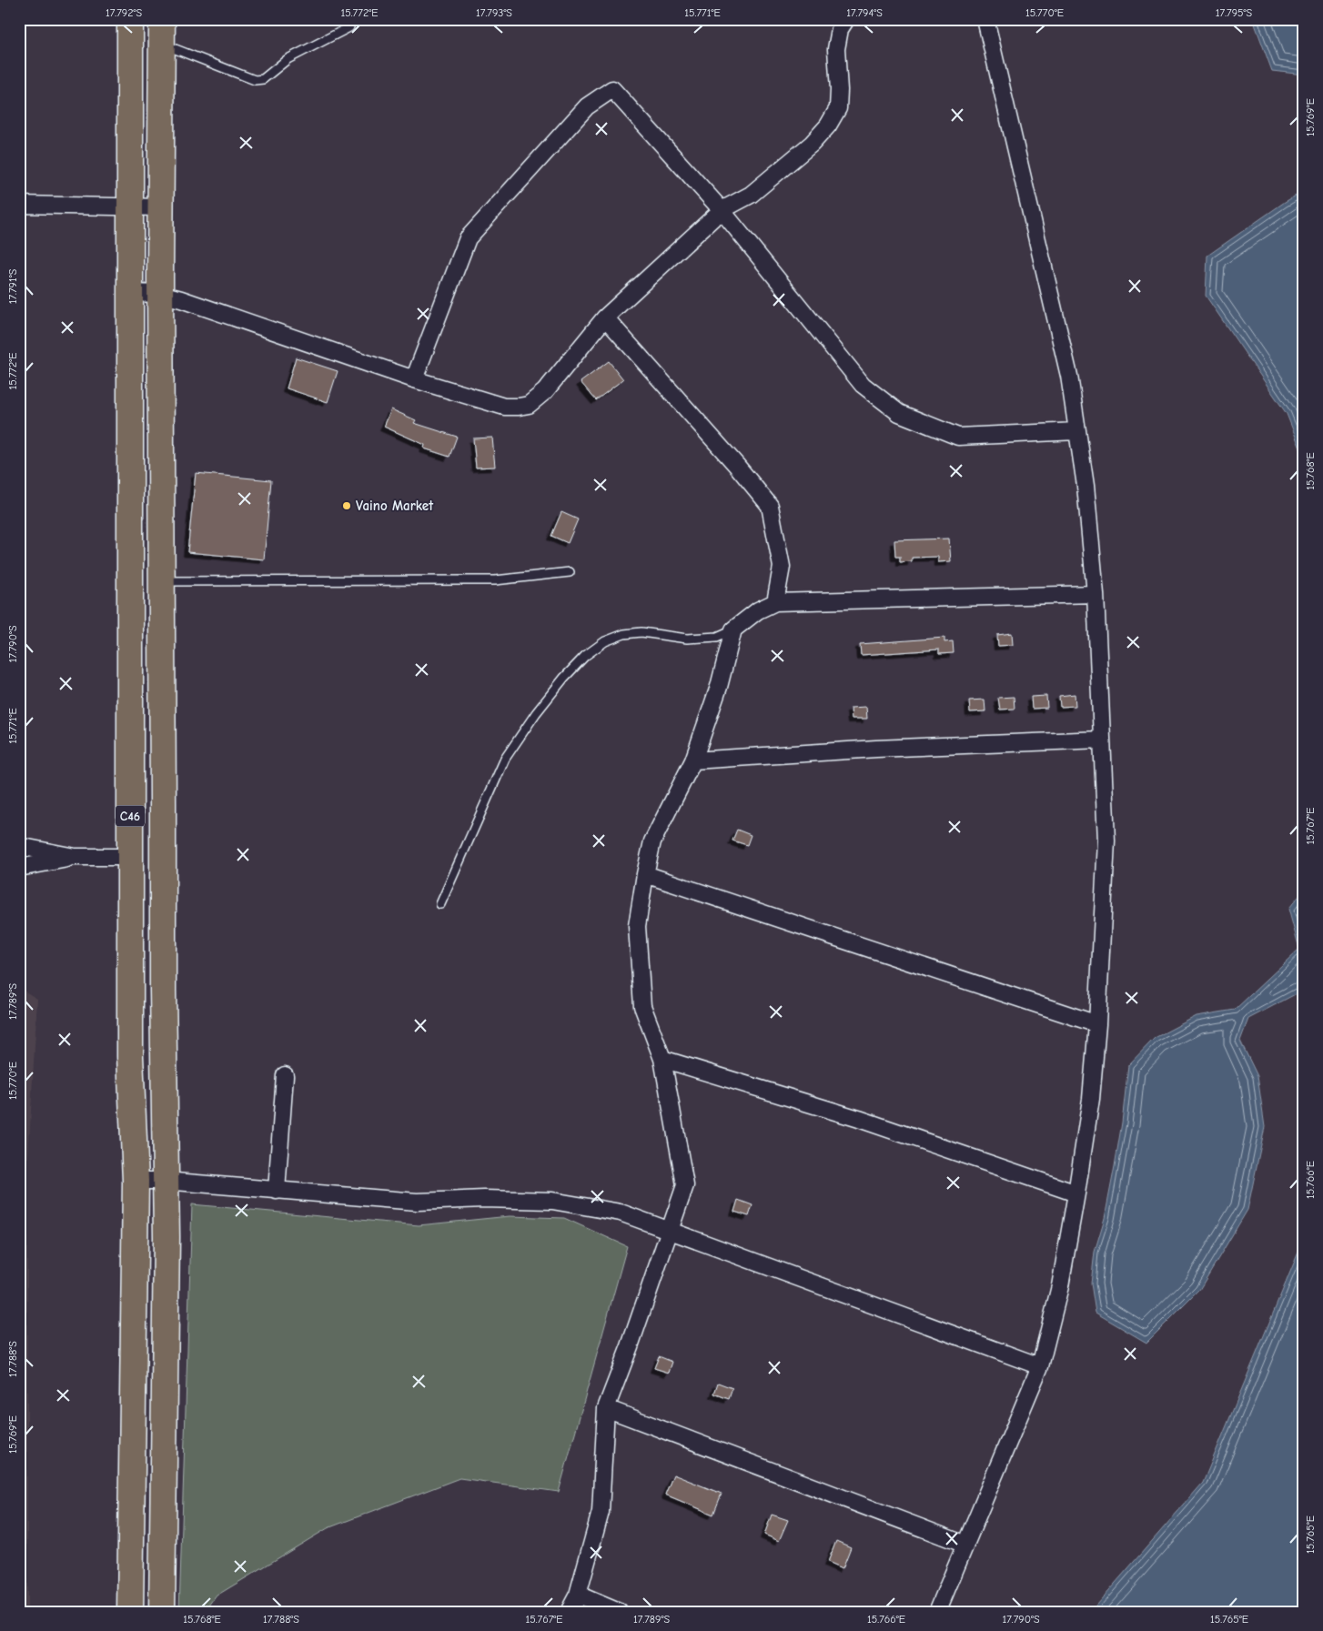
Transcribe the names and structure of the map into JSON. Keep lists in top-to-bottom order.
{
  "streets": {
    "main road": ["C46"]
  },
  "places": ["Vaino Market"],
  "coordinates": [
    "17.792°S",
    "15.772°E",
    "17.793°S",
    "15.771°E",
    "17.794°S",
    "15.770°E",
    "17.795°S",
    "15.769°E",
    "17.791°S",
    "15.768°E",
    "17.790°S",
    "15.767°E",
    "17.789°S",
    "15.766°E",
    "17.788°S",
    "15.765°E"
  ]
}
